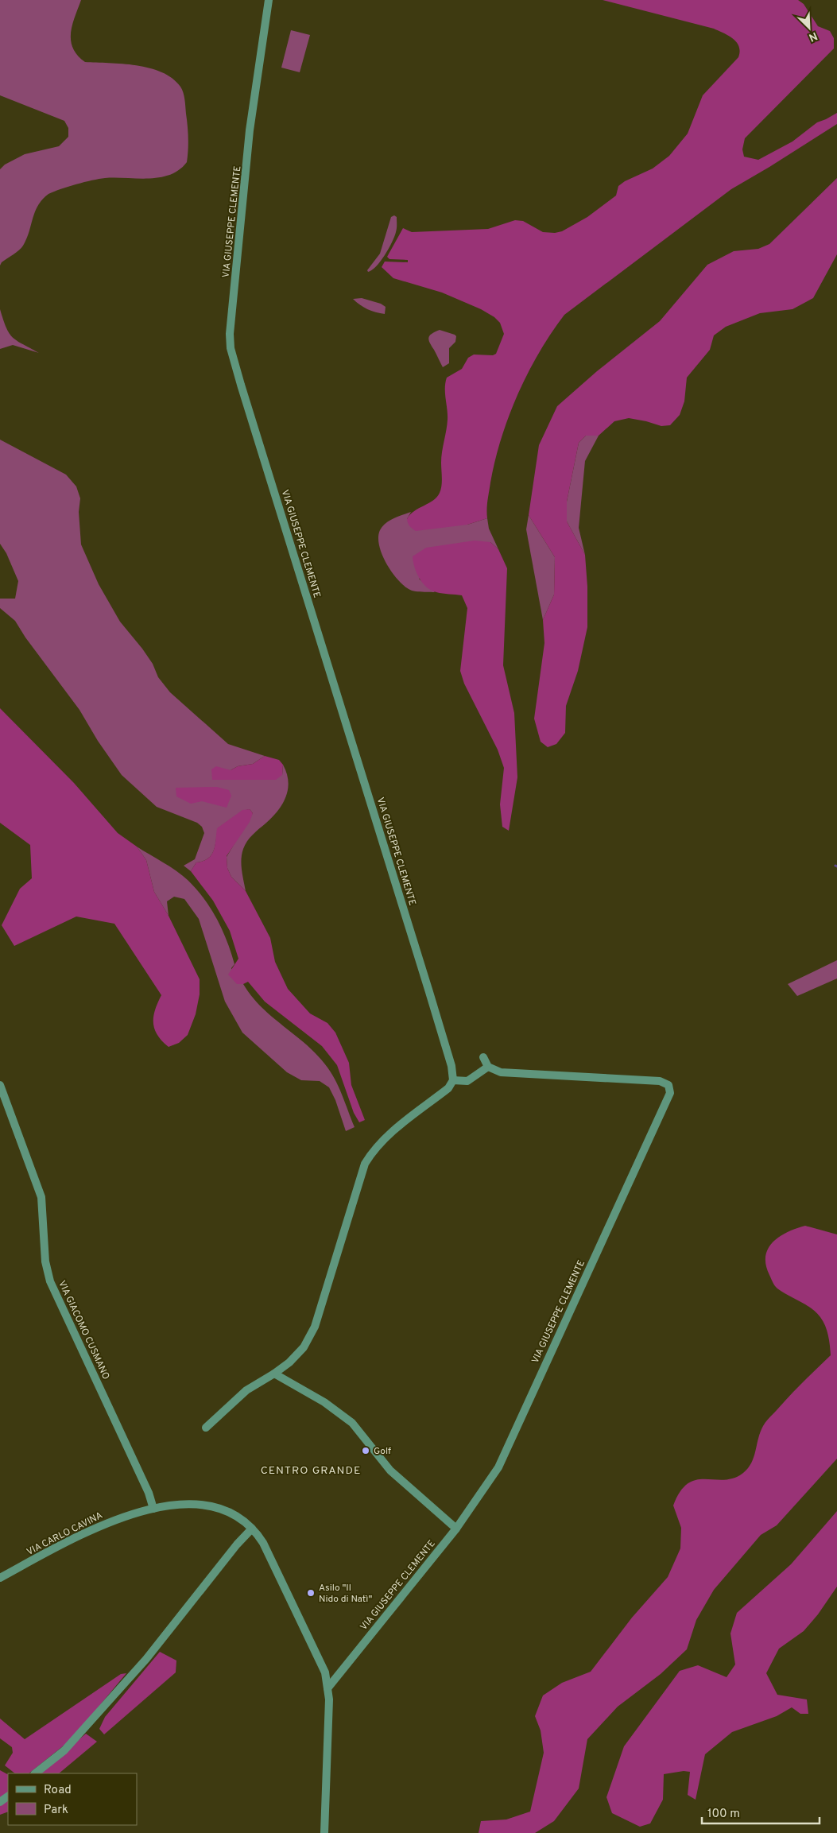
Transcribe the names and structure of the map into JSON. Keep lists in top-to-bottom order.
{
  "streets": {
    "street": ["VIA GIUSEPPE CLEMENTE", "VIA GIACOMO CUSMANO", "VIA CARLO CAVINA"]
  },
  "crossings": [
    ["VIA GIUSEPPE CLEMENTE", "VIA CARLO CAVINA"],
    ["VIA GIACOMO CUSMANO", "VIA CARLO CAVINA"]
  ],
  "districts": ["CENTRO GRANDE"],
  "places": ["Golf", "Asilo \"Il Nido di Natì\""],
  "legend": ["Road", "Park"],
  "scale_bar": "100 m",
  "north": "bottom right"
}
